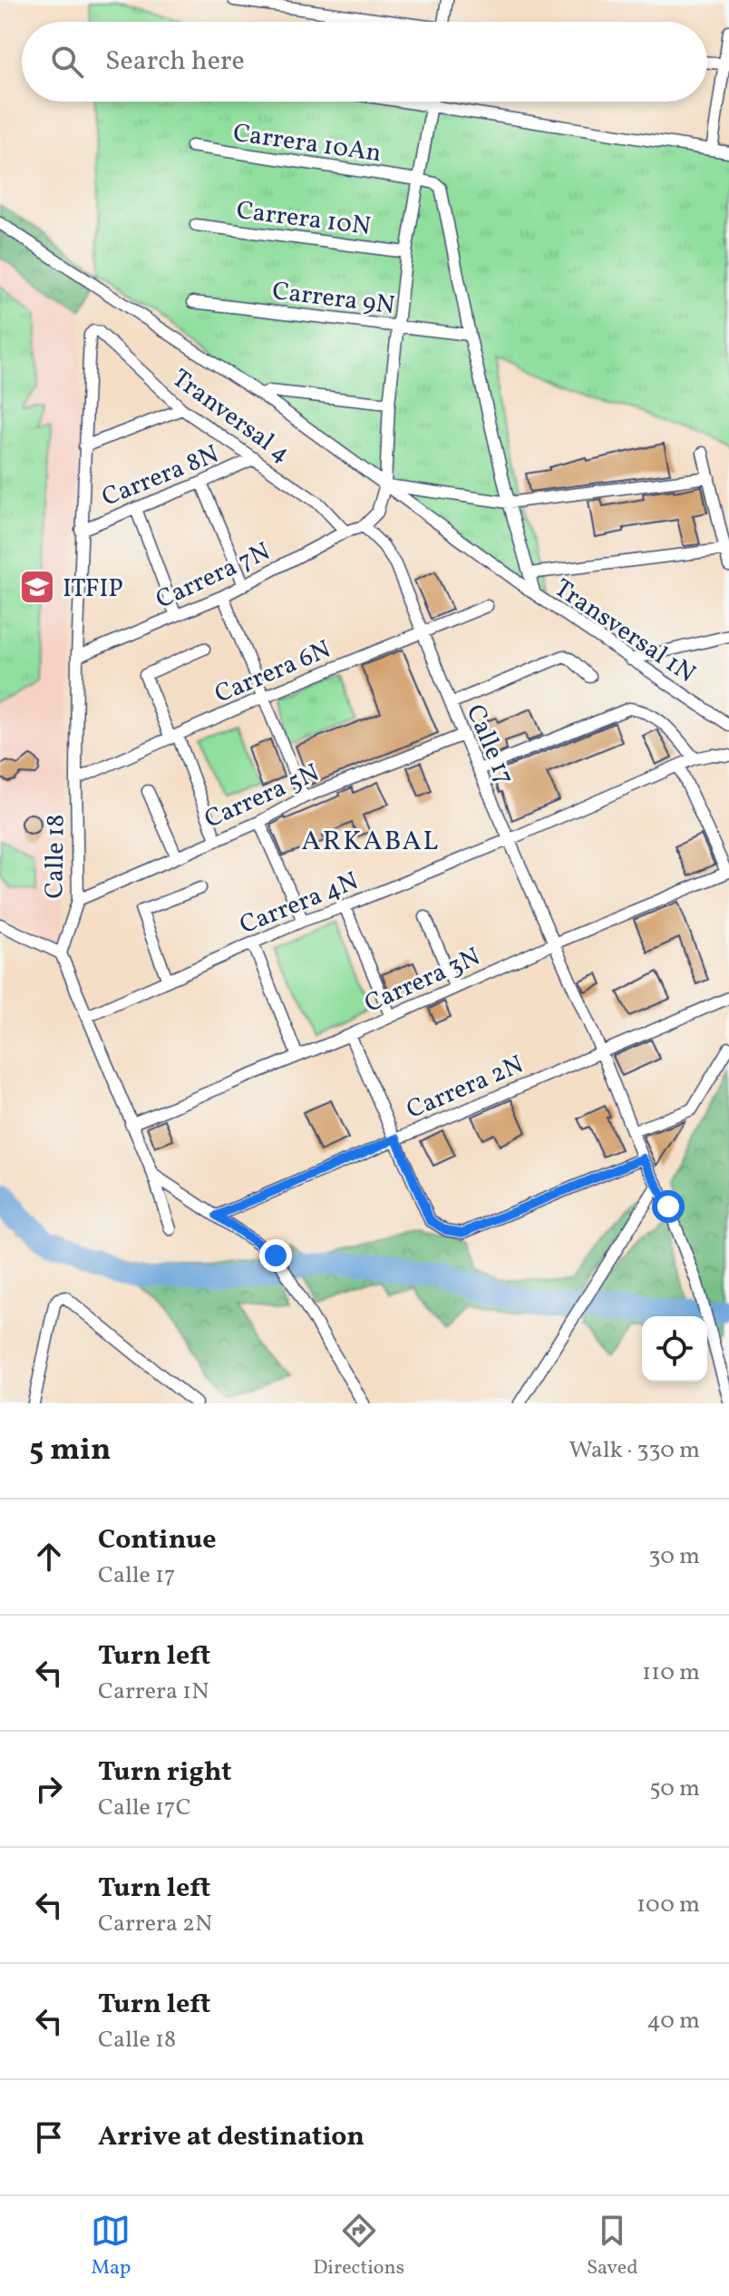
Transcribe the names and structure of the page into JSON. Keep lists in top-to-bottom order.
{
  "streets": {
    "street": [
      "Carrera 10An",
      "Carrera 10N",
      "Carrera 9N",
      "Tranversal 4",
      "Carrera 8N",
      "Carrera 7N",
      "Transversal 1N",
      "Carrera 6N",
      "Calle 17",
      "Carrera 5N",
      "Calle 18",
      "Carrera 4N",
      "Carrera 3N",
      "Carrera 2N"
    ]
  },
  "crossings": [
    ["Tranversal 4", "Carrera 8N"],
    ["Tranversal 4", "Carrera 7N"],
    ["Tranversal 4", "Calle 18"],
    ["Carrera 8N", "Calle 18"],
    ["Carrera 7N", "Calle 17"],
    ["Carrera 7N", "Calle 18"],
    ["Carrera 6N", "Calle 17"],
    ["Carrera 6N", "Calle 18"],
    ["Calle 17", "Carrera 5N"],
    ["Calle 17", "Carrera 4N"],
    ["Calle 17", "Carrera 3N"],
    ["Calle 17", "Carrera 2N"],
    ["Carrera 5N", "Calle 18"]
  ],
  "districts": ["ARKABAL"],
  "places": {
    "school or university": ["ITFIP"]
  },
  "page": {
    "search": "Search here",
    "heading": ["5 min", "Walk · 330 m"],
    "list": [
      ["Continue", "Calle 17", "30 m"],
      ["Turn left", "Carrera 1N", "110 m"],
      ["Turn right", "Calle 17C", "50 m"],
      ["Turn left", "Carrera 2N", "100 m"],
      ["Turn left", "Calle 18", "40 m"],
      "Arrive at destination"
    ],
    "nav": ["Map", "Directions", "Saved"]
  }
}
